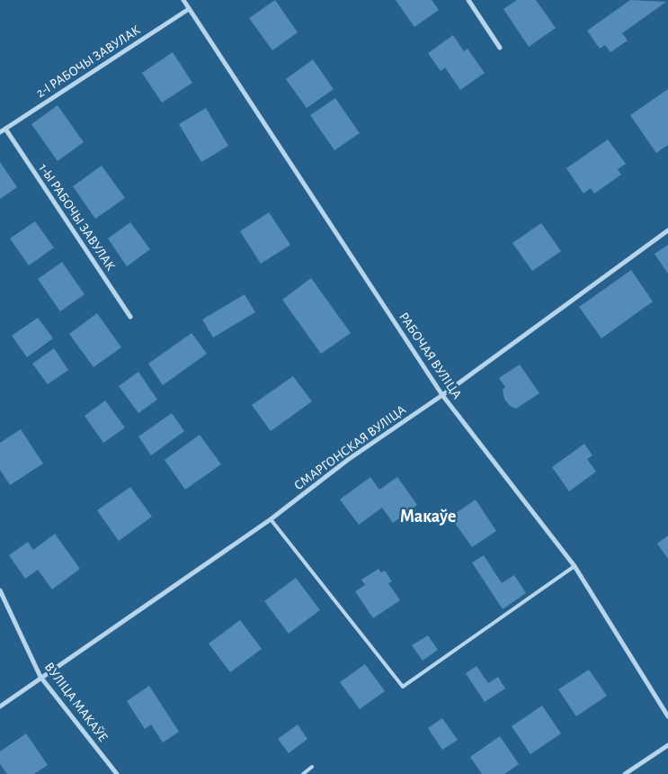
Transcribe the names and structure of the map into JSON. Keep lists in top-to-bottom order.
{
  "streets": {
    "street": [
      "2-І РАБОЧЫ ЗАВУЛАК",
      "1-Ы РАБОЧЫ ЗАВУЛАК",
      "РАБОЧАЯ ВУЛІЦА",
      "СМАРГОНСКАЯ ВУЛІЦА",
      "ВУЛІЦА МАКАЎЕ"
    ]
  },
  "crossings": [
    ["2-І РАБОЧЫ ЗАВУЛАК", "1-Ы РАБОЧЫ ЗАВУЛАК"],
    ["2-І РАБОЧЫ ЗАВУЛАК", "РАБОЧАЯ ВУЛІЦА"],
    ["РАБОЧАЯ ВУЛІЦА", "СМАРГОНСКАЯ ВУЛІЦА"],
    ["СМАРГОНСКАЯ ВУЛІЦА", "ВУЛІЦА МАКАЎЕ"]
  ],
  "districts": ["Макаўе"]
}
